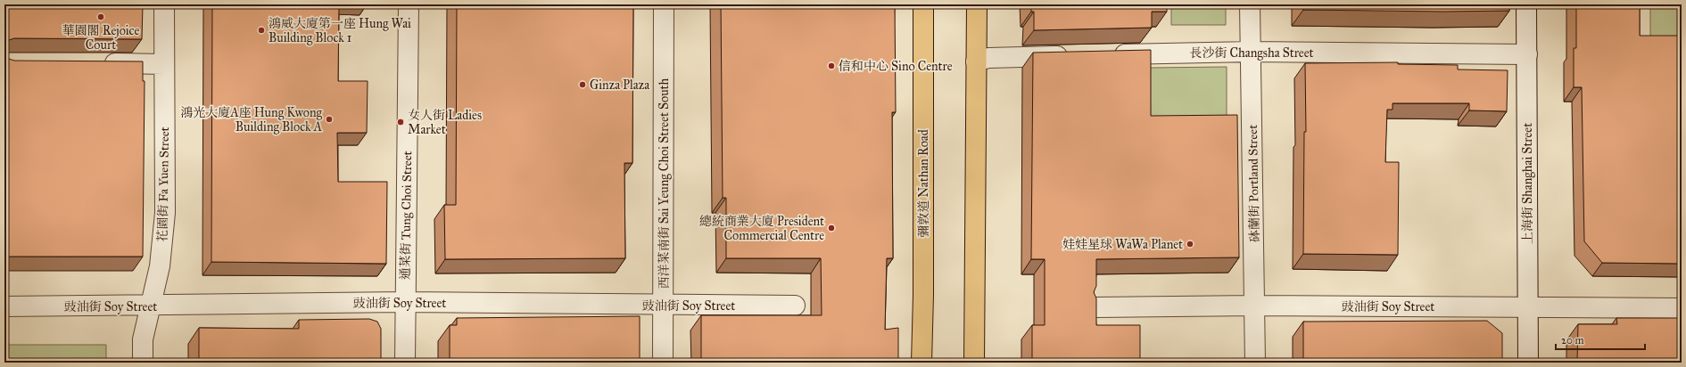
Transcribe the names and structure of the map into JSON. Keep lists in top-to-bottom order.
{
  "streets": {
    "main road": ["彌敦道 Nathan Road"],
    "street": [
      "長沙街 Changsha Street",
      "西洋菜南街 Sai Yeung Choi Street South",
      "砵蘭街 Portland Street",
      "上海街 Shanghai Street",
      "花園街 Fa Yuen Street",
      "通菜街 Tung Choi Street",
      "豉油街 Soy Street"
    ]
  },
  "crossings": [
    ["長沙街 Changsha Street", "砵蘭街 Portland Street"],
    ["長沙街 Changsha Street", "上海街 Shanghai Street"],
    ["西洋菜南街 Sai Yeung Choi Street South", "豉油街 Soy Street"],
    ["砵蘭街 Portland Street", "豉油街 Soy Street"],
    ["上海街 Shanghai Street", "豉油街 Soy Street"],
    ["花園街 Fa Yuen Street", "豉油街 Soy Street"],
    ["通菜街 Tung Choi Street", "豉油街 Soy Street"]
  ],
  "places": [
    "華園閣 Rejoice Court",
    "鴻威大廈第一座 Hung Wai Building Block 1",
    "信和中心 Sino Centre",
    "Ginza Plaza",
    "鴻光大廈A座 Hung Kwong Building Block A",
    "女人街 Ladies Market",
    "總統商業大廈 President Commercial Centre",
    "娃娃星球 WaWa Planet"
  ],
  "scale_bar": "20 m"
}
